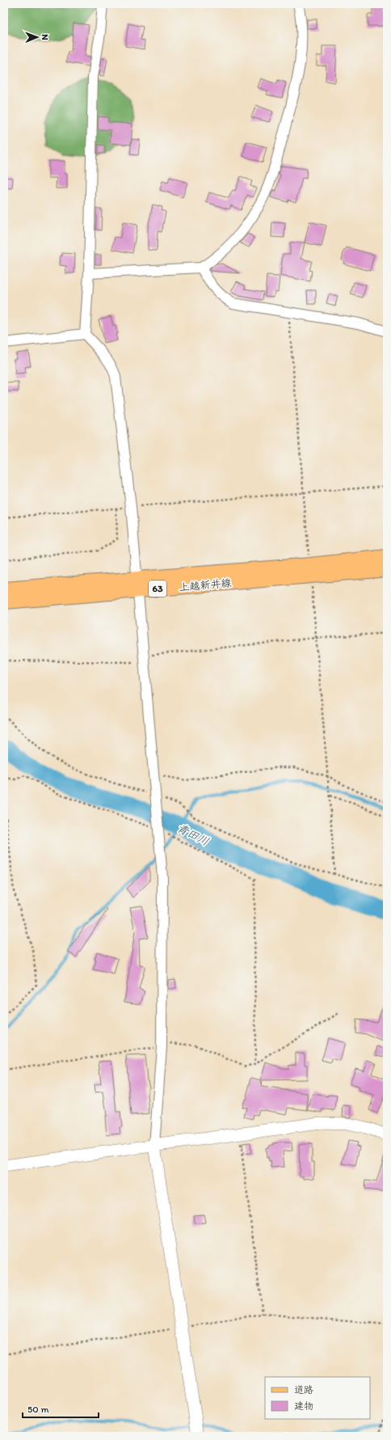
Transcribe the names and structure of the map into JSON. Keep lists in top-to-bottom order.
{
  "streets": {
    "main road": ["上越新井線", "63"]
  },
  "water": ["青田川"],
  "legend": ["道路", "建物"],
  "scale_bar": "50 m",
  "north": "right"
}
